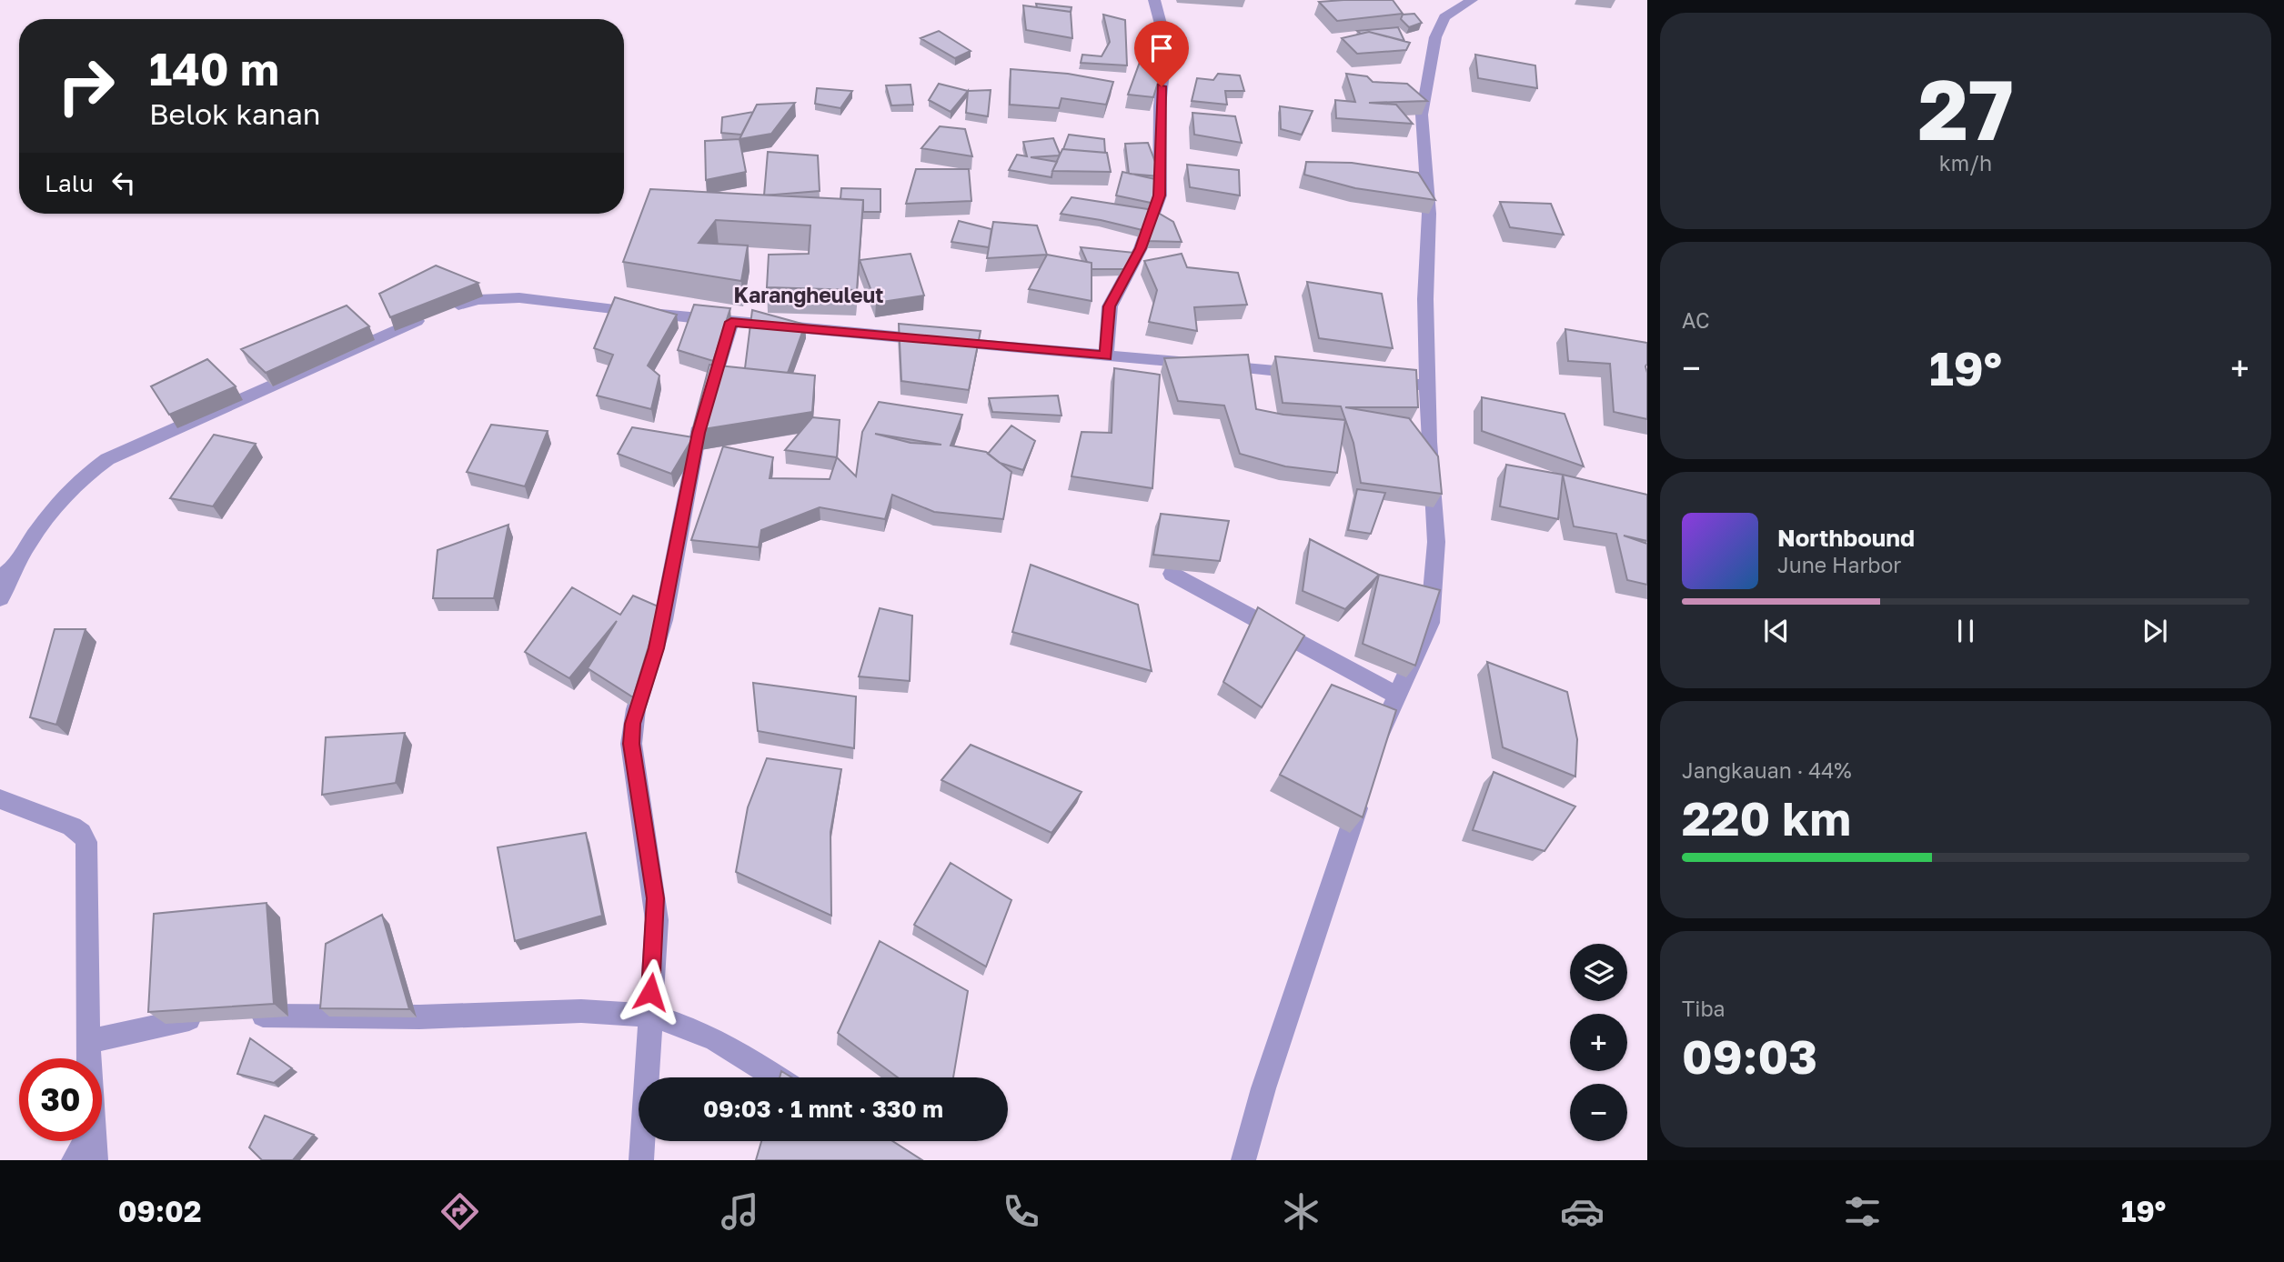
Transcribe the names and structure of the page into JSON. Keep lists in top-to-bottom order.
{
  "districts": ["Karangheuleut"],
  "page": {
    "tile": [
      ["27", "km/h"],
      "AC",
      ["Jangkauan · 44%", "220 km"],
      ["Tiba", "09:03"]
    ],
    "turn": ["140 m", "Belok kanan"],
    "then": "Lalu",
    "heat": ["−", "19°", "+"],
    "song": ["Northbound", "June Harbor"],
    "map_buttons": ["+", "−"],
    "limit": "30",
    "trip": "09:03 · 1 mnt · 330 m",
    "tabs": ["09:02", "19°"]
  }
}
